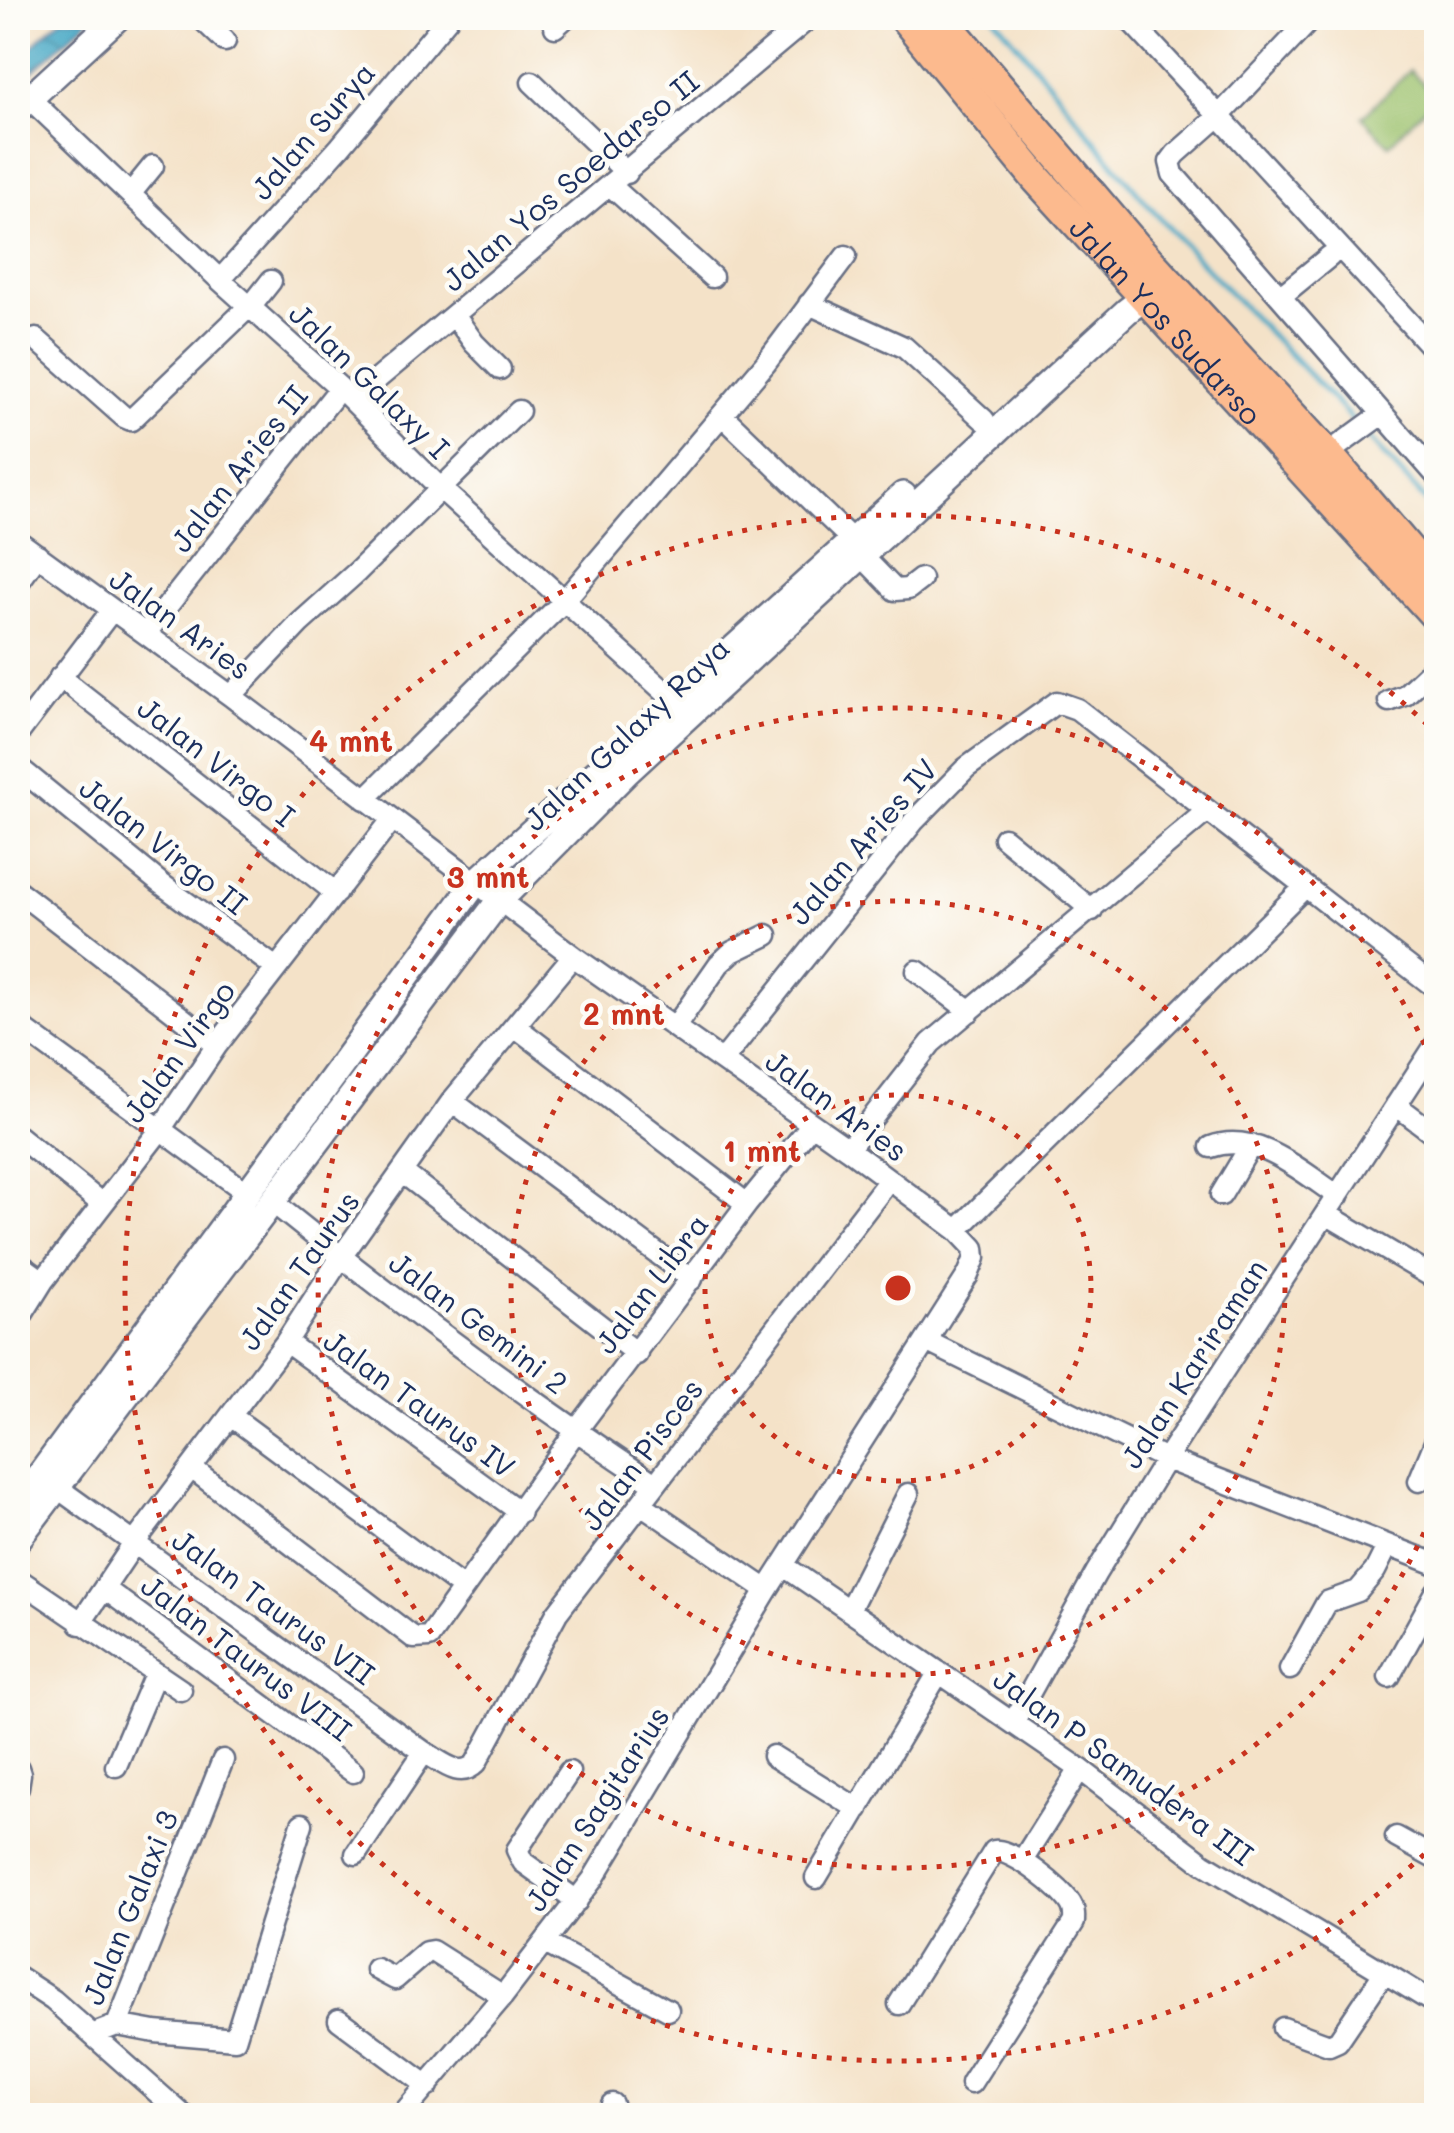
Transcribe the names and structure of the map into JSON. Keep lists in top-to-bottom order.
{
  "streets": {
    "main road": ["Jalan Yos Sudarso"],
    "street": [
      "Jalan Surya",
      "Jalan Yos Soedarso II",
      "Jalan Galaxy I",
      "Jalan Aries II",
      "Jalan Aries",
      "Jalan Galaxy Raya",
      "Jalan Virgo I",
      "Jalan Aries IV",
      "Jalan Virgo II",
      "Jalan Virgo",
      "Jalan Taurus",
      "Jalan Libra",
      "Jalan Gemini 2",
      "Jalan Kariraman",
      "Jalan Taurus IV",
      "Jalan Pisces",
      "Jalan Taurus VII",
      "Jalan Taurus VIII",
      "Jalan P Samudera III",
      "Jalan Sagitarius",
      "Jalan Galaxi 3"
    ]
  },
  "crossings": [
    ["Jalan Surya", "Jalan Galaxy I"],
    ["Jalan Yos Soedarso II", "Jalan Galaxy I"],
    ["Jalan Yos Soedarso II", "Jalan Aries II"],
    ["Jalan Yos Sudarso", "Jalan Galaxy Raya"],
    ["Jalan Galaxy I", "Jalan Aries II"],
    ["Jalan Galaxy I", "Jalan Galaxy Raya"],
    ["Jalan Aries II", "Jalan Aries"],
    ["Jalan Aries", "Jalan Galaxy Raya"],
    ["Jalan Aries", "Jalan Aries IV"],
    ["Jalan Aries", "Jalan Virgo"],
    ["Jalan Aries", "Jalan Taurus"],
    ["Jalan Aries", "Jalan Libra"],
    ["Jalan Aries", "Jalan Pisces"],
    ["Jalan Galaxy Raya", "Jalan Gemini 2"],
    ["Jalan Galaxy Raya", "Jalan Taurus VII"],
    ["Jalan Virgo I", "Jalan Virgo"],
    ["Jalan Virgo II", "Jalan Virgo"],
    ["Jalan Taurus", "Jalan Libra"],
    ["Jalan Taurus", "Jalan Gemini 2"],
    ["Jalan Taurus", "Jalan Taurus IV"],
    ["Jalan Taurus", "Jalan Taurus VII"],
    ["Jalan Taurus", "Jalan Taurus VIII"],
    ["Jalan Libra", "Jalan Gemini 2"],
    ["Jalan Libra", "Jalan Taurus IV"],
    ["Jalan Gemini 2", "Jalan Pisces"],
    ["Jalan Kariraman", "Jalan P Samudera III"],
    ["Jalan Pisces", "Jalan Taurus VII"],
    ["Jalan P Samudera III", "Jalan Sagitarius"]
  ],
  "rings": [
    "4 mnt",
    "3 mnt",
    "2 mnt",
    "1 mnt"
  ]
}
